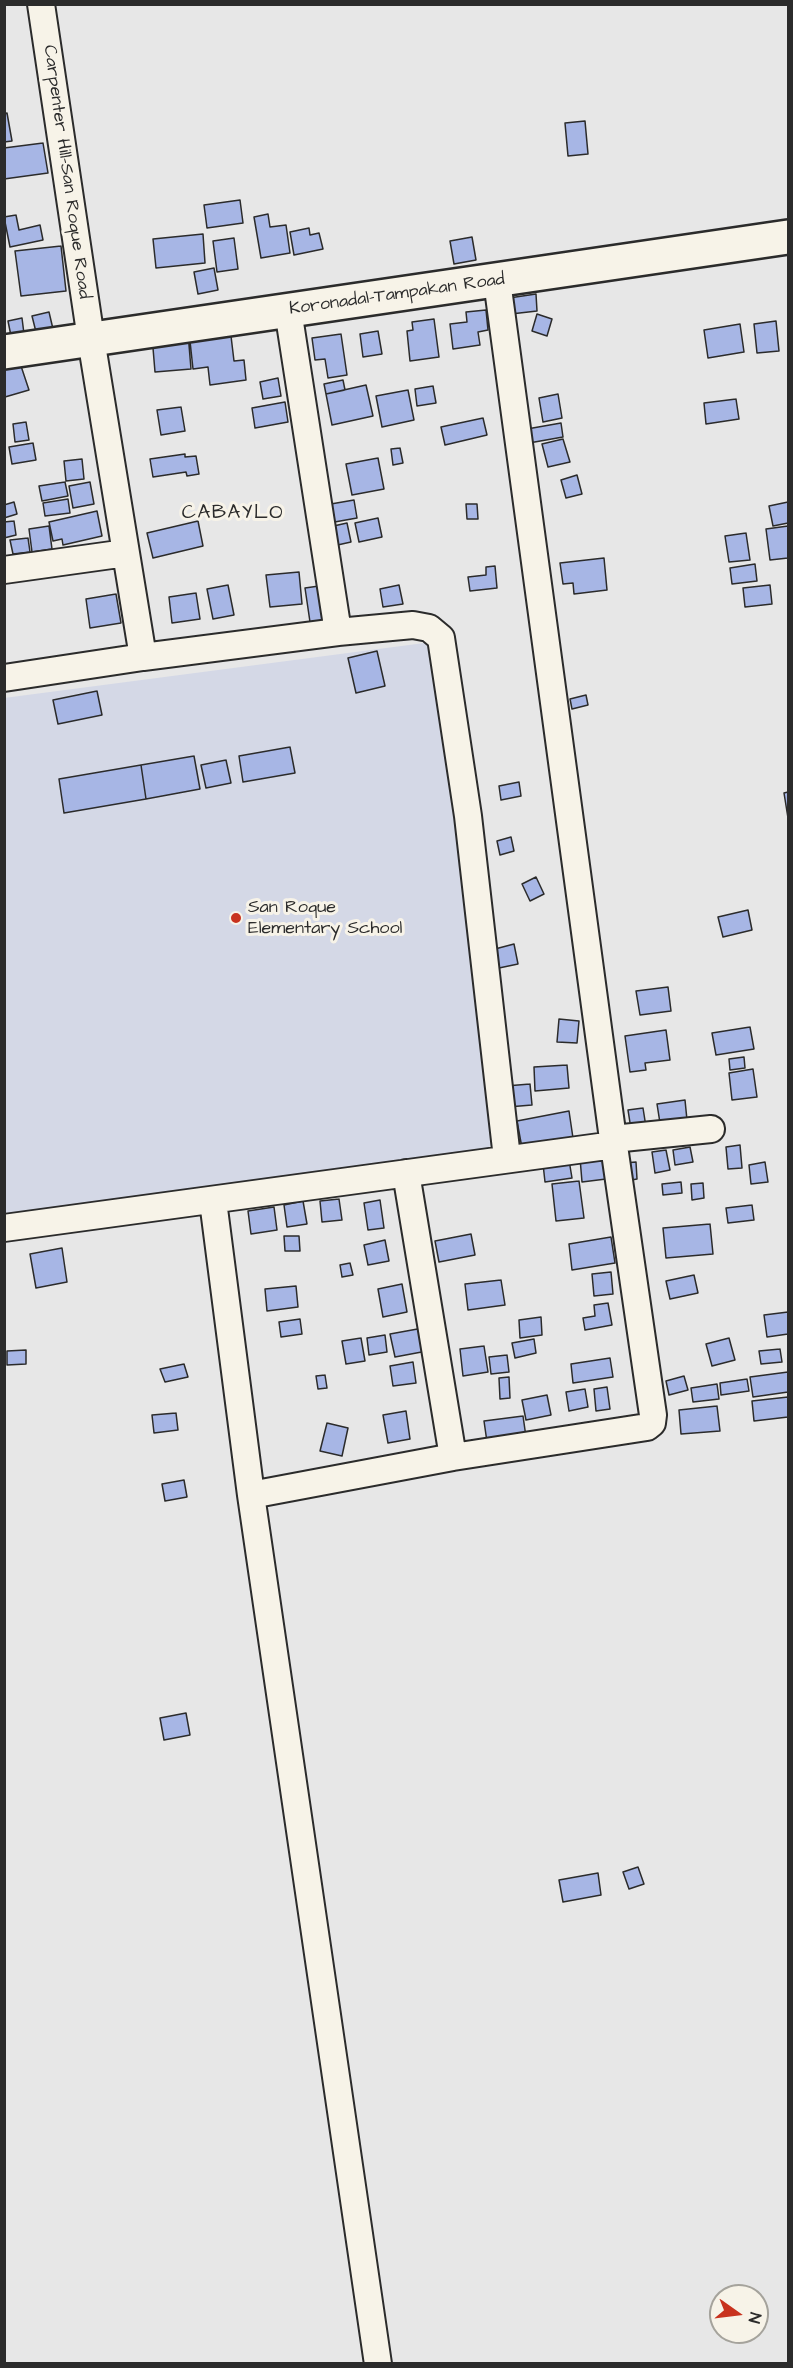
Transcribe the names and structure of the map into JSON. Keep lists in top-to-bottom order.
{
  "streets": {
    "main road": ["Koronadal-Tampakan Road"],
    "street": ["Carpenter Hill-San Roque Road"]
  },
  "crossings": [
    ["Carpenter Hill-San Roque Road", "Koronadal-Tampakan Road"]
  ],
  "districts": ["CABAYLO"],
  "places": ["San Roque Elementary School"],
  "north": "right"
}
